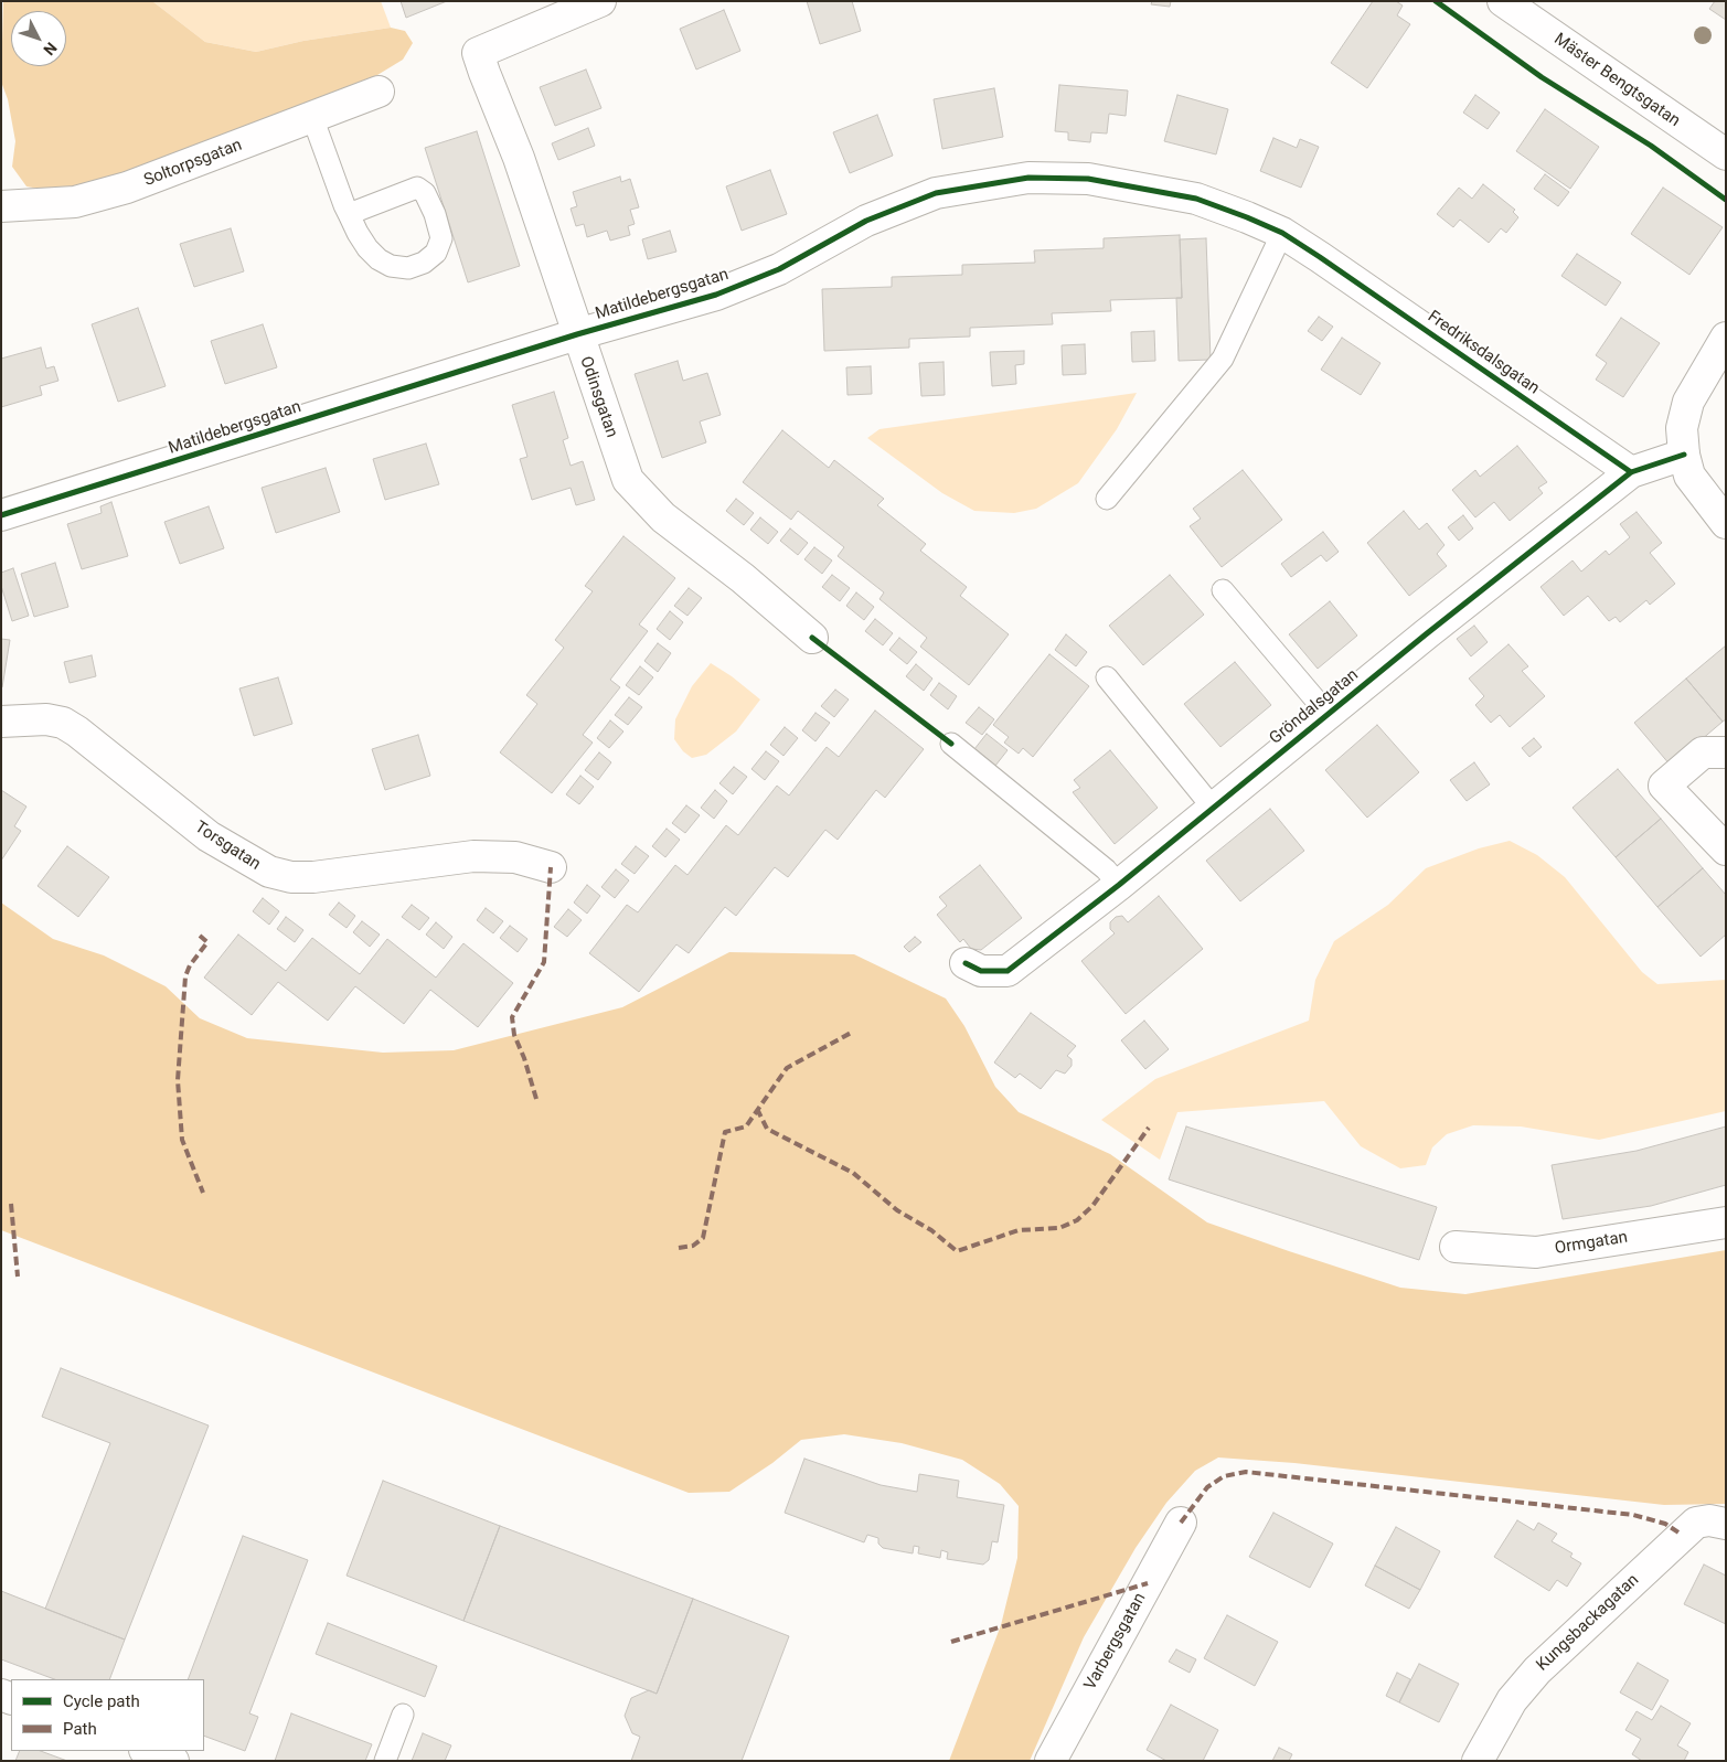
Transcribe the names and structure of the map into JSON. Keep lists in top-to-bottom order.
{
  "streets": {
    "street": [
      "Mäster Bengtsgatan",
      "Soltorpsgatan",
      "Matildebergsgatan",
      "Fredriksdalsgatan",
      "Odinsgatan",
      "Gröndalsgatan",
      "Torsgatan",
      "Ormgatan",
      "Kungsbackagatan",
      "Varbergsgatan"
    ]
  },
  "crossings": [
    ["Matildebergsgatan", "Fredriksdalsgatan"],
    ["Matildebergsgatan", "Odinsgatan"],
    ["Fredriksdalsgatan", "Gröndalsgatan"]
  ],
  "legend": ["Cycle path", "Path"],
  "north": "bottom right"
}
